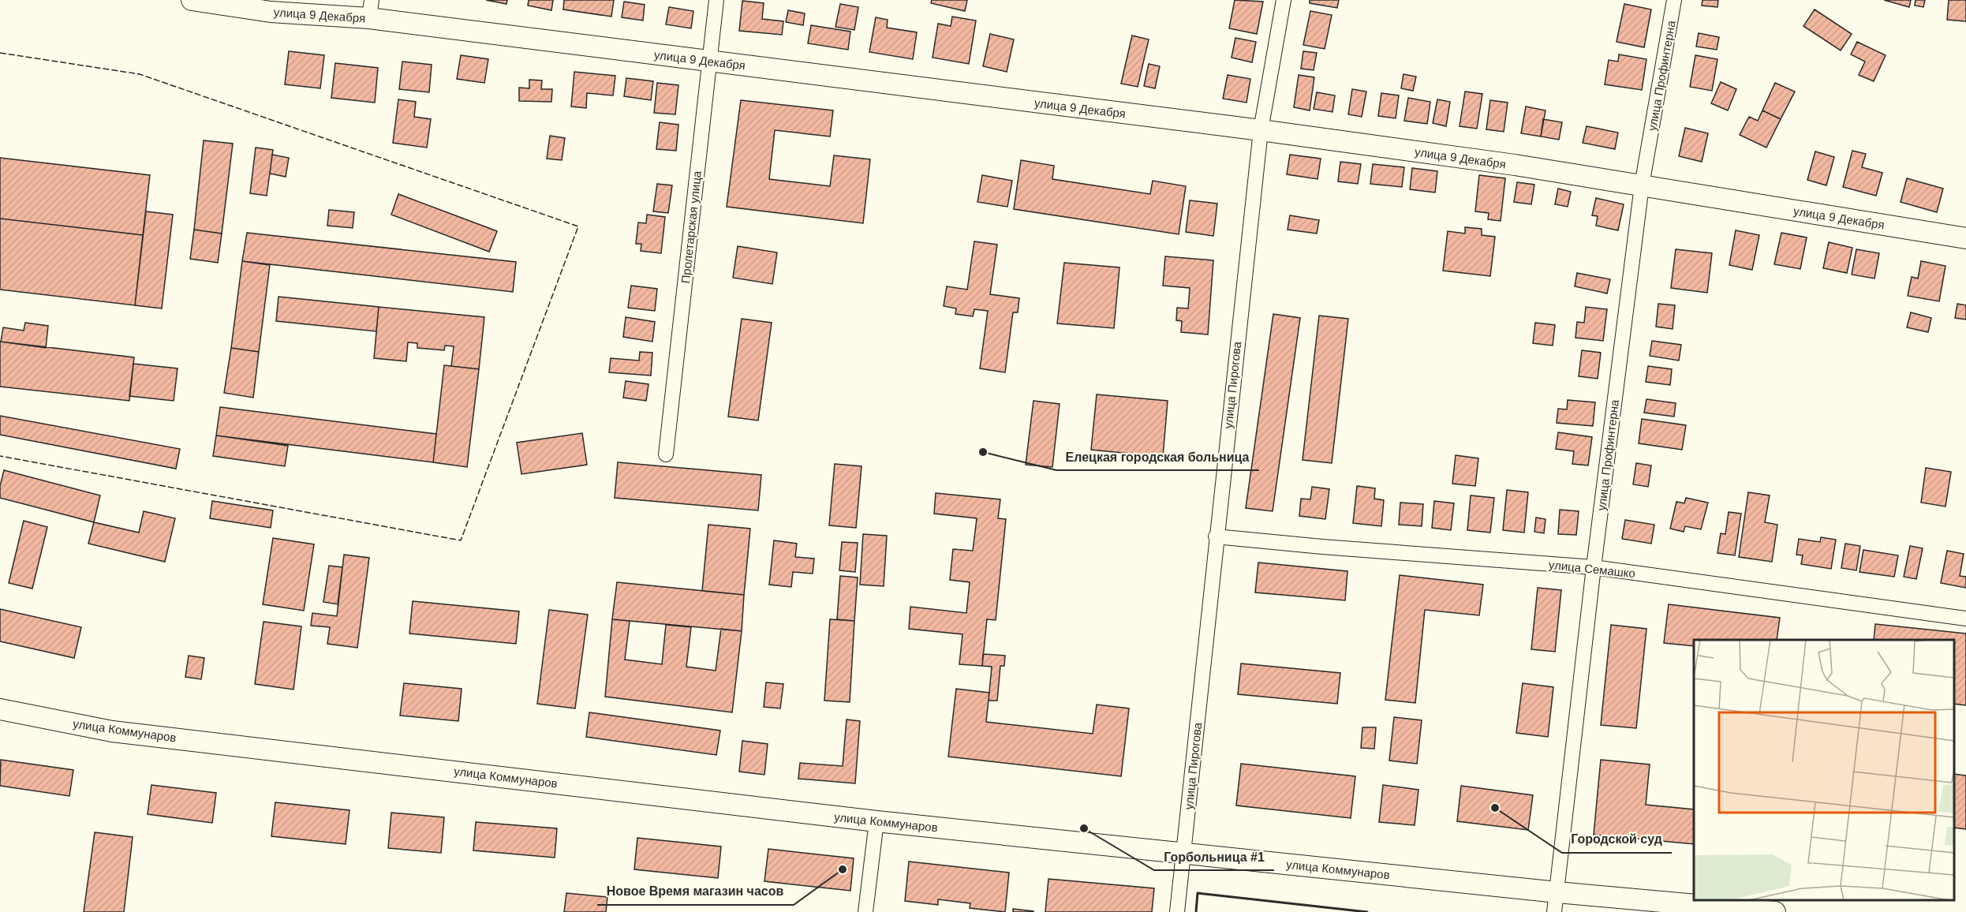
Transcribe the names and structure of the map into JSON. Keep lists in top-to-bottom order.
{
  "streets": {
    "street": [
      "улица 9 Декабря",
      "улица Профинтерна",
      "Пролетарская улица",
      "улица Пирогова",
      "улица Семашко",
      "улица Коммунаров"
    ]
  },
  "crossings": [
    ["улица 9 Декабря", "улица Профинтерна"],
    ["улица 9 Декабря", "Пролетарская улица"],
    ["улица 9 Декабря", "улица Пирогова"],
    ["улица Профинтерна", "улица Семашко"],
    ["улица Профинтерна", "улица Коммунаров"],
    ["улица Пирогова", "улица Семашко"],
    ["улица Пирогова", "улица Коммунаров"]
  ],
  "places": [
    "Елецкая городская больница",
    "Городской суд",
    "Горбольница #1",
    "Новое Время магазин часов"
  ]
}
